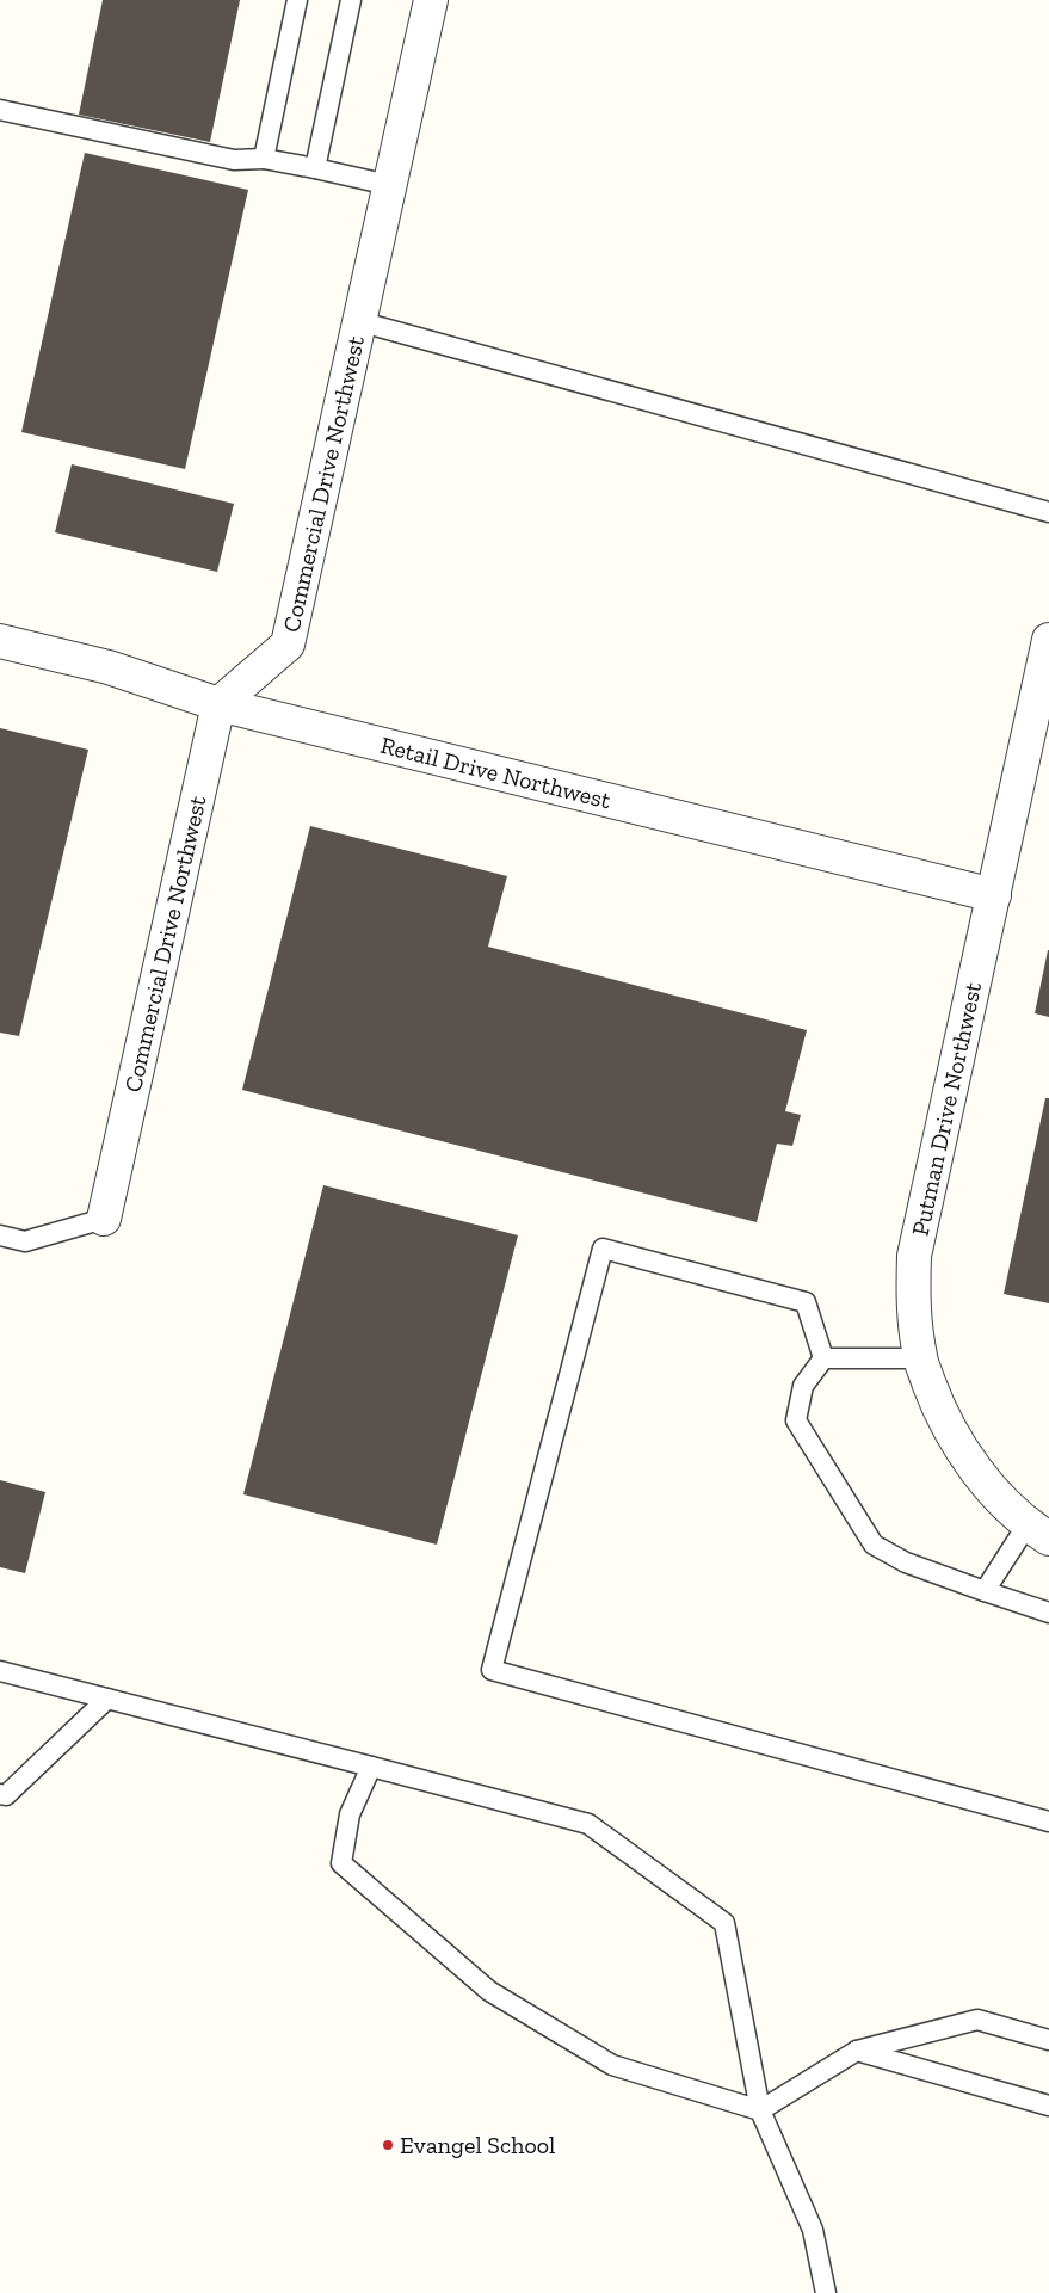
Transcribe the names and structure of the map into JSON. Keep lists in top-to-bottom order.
{
  "streets": {
    "street": ["Commercial Drive Northwest", "Retail Drive Northwest", "Putman Drive Northwest"]
  },
  "crossings": [
    ["Commercial Drive Northwest", "Retail Drive Northwest"],
    ["Retail Drive Northwest", "Putman Drive Northwest"]
  ],
  "places": ["Evangel School"]
}
